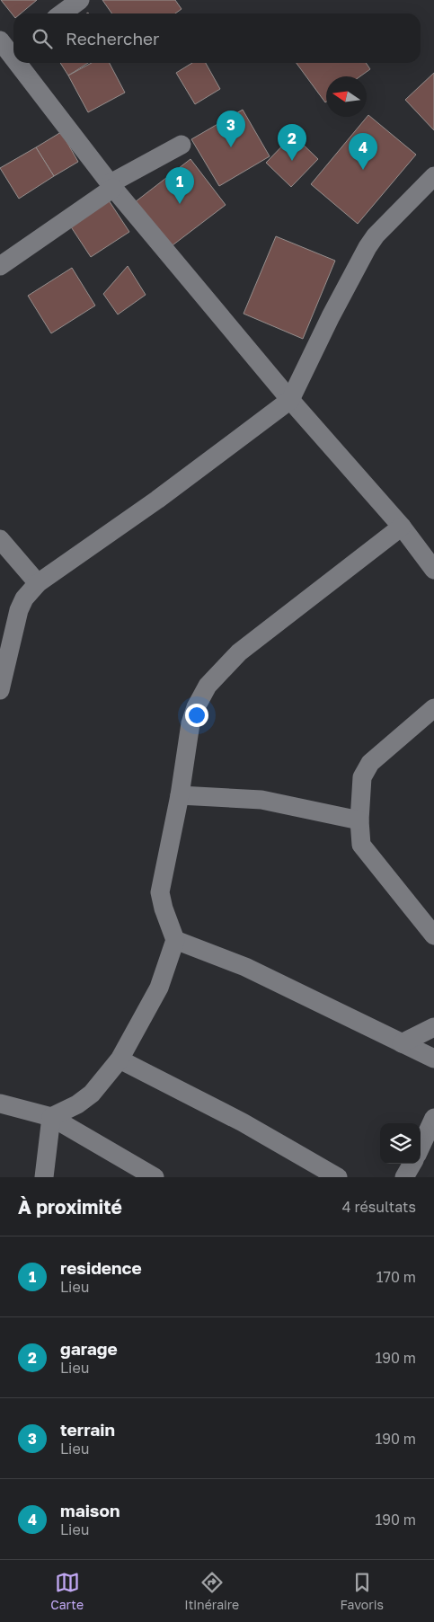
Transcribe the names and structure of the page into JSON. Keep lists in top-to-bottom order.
{
  "north": "left",
  "page": {
    "search": "Rechercher",
    "pins": [
      "3",
      "2",
      "4",
      "1"
    ],
    "heading": ["À proximité", "4 résultats"],
    "list": [
      {
        "mark": "1",
        "name": "residence",
        "note": "Lieu",
        "value": "170 m"
      },
      {
        "mark": "2",
        "name": "garage",
        "note": "Lieu",
        "value": "190 m"
      },
      {
        "mark": "3",
        "name": "terrain",
        "note": "Lieu",
        "value": "190 m"
      },
      {
        "mark": "4",
        "name": "maison",
        "note": "Lieu",
        "value": "190 m"
      }
    ],
    "nav": ["Carte", "Itinéraire", "Favoris"]
  }
}
